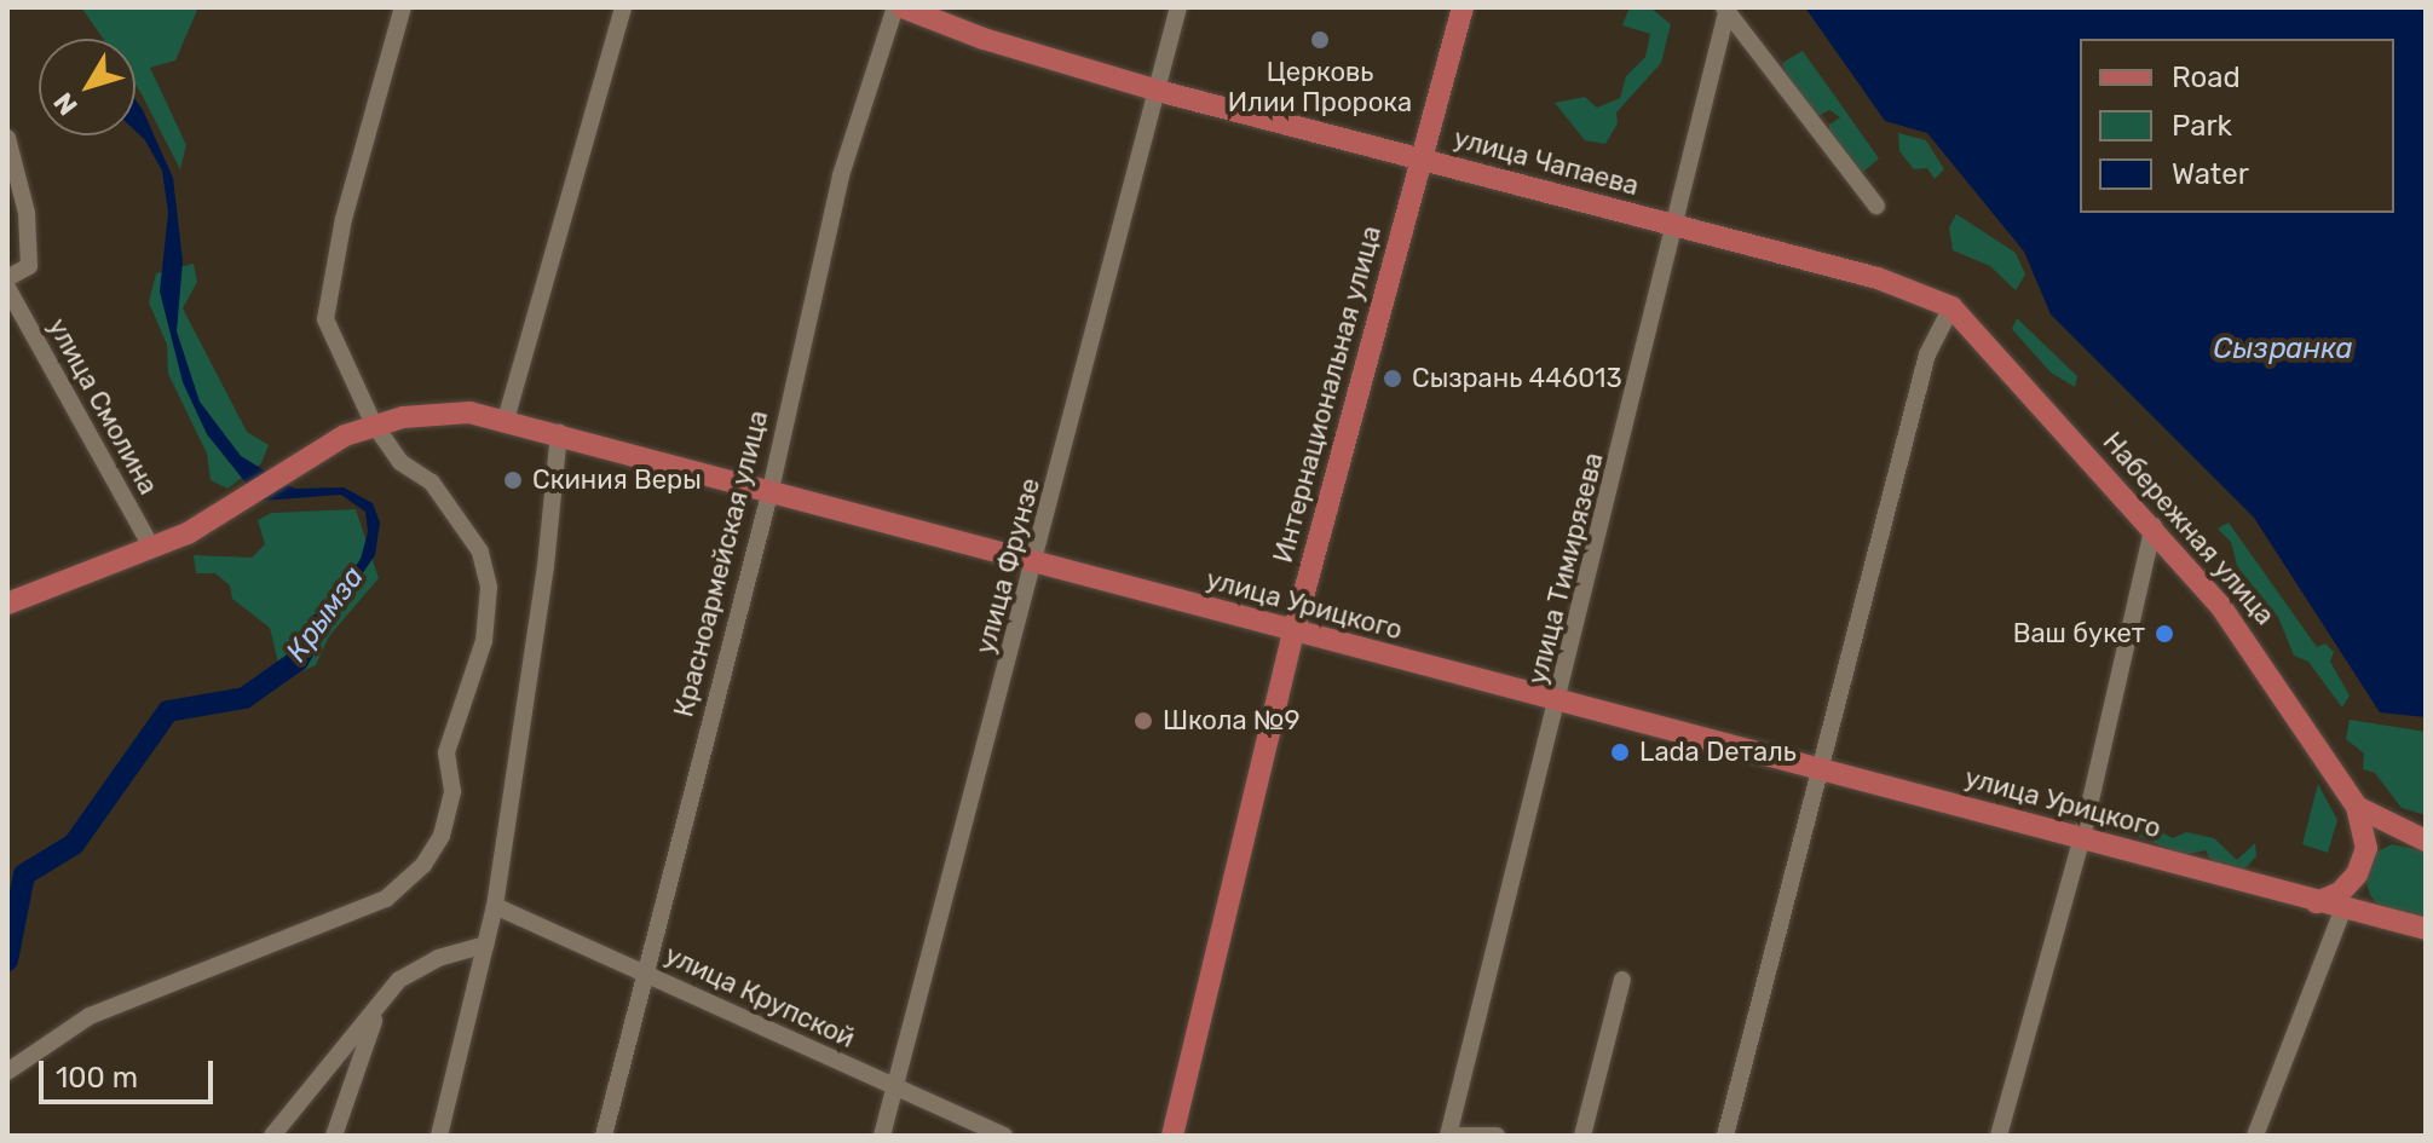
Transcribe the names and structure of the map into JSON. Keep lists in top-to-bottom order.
{
  "streets": {
    "main road": [
      "улица Чапаева",
      "Интернациональная улица",
      "Набережная улица",
      "улица Урицкого"
    ],
    "street": [
      "улица Смолина",
      "Красноармейская улица",
      "улица Фрунзе",
      "улица Тимирязева",
      "улица Крупской"
    ]
  },
  "crossings": [
    ["улица Чапаева", "Интернациональная улица"],
    ["улица Чапаева", "Набережная улица"],
    ["улица Чапаева", "улица Фрунзе"],
    ["улица Чапаева", "улица Тимирязева"],
    ["Интернациональная улица", "улица Урицкого"],
    ["улица Смолина", "улица Урицкого"],
    ["Красноармейская улица", "улица Урицкого"],
    ["Красноармейская улица", "улица Крупской"],
    ["улица Фрунзе", "улица Урицкого"],
    ["улица Фрунзе", "улица Крупской"],
    ["улица Тимирязева", "улица Урицкого"]
  ],
  "water": ["Сызранка", "Крымза"],
  "places": [
    "Церковь Илии Пророка",
    "Сызрань 446013",
    "Скиния Веры",
    "Ваш букет",
    "Школа №9",
    "Lada Dеталь"
  ],
  "legend": ["Road", "Park", "Water"],
  "scale_bar": "100 m",
  "north": "bottom left"
}
